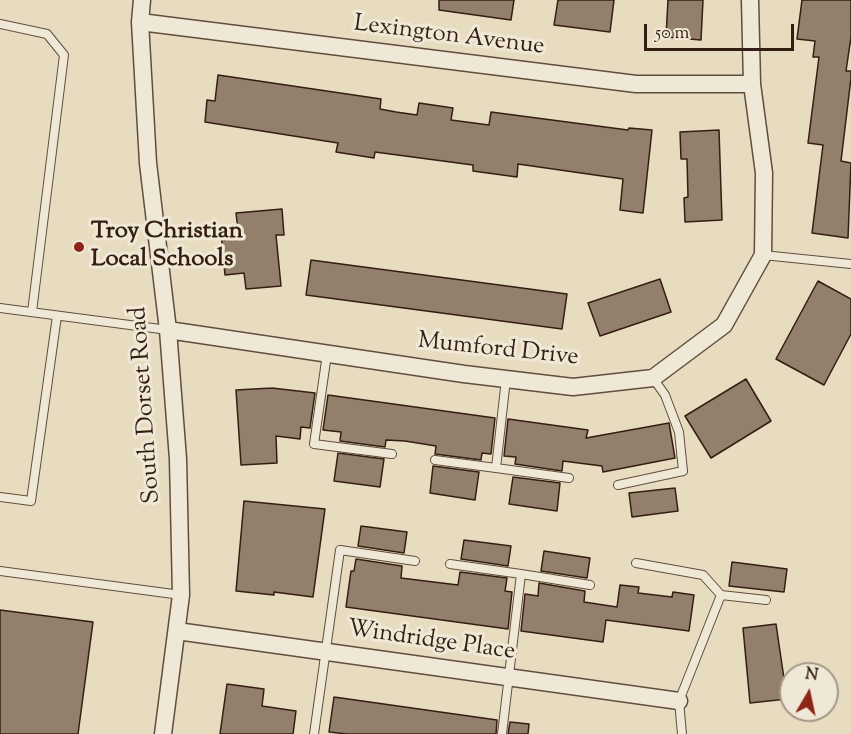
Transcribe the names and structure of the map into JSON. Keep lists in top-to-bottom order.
{
  "streets": {
    "street": [
      "Lexington Avenue",
      "Mumford Drive",
      "South Dorset Road",
      "Windridge Place"
    ]
  },
  "crossings": [
    ["Lexington Avenue", "South Dorset Road"],
    ["Mumford Drive", "South Dorset Road"],
    ["South Dorset Road", "Windridge Place"]
  ],
  "places": ["Troy Christian Local Schools"],
  "scale_bar": "50 m",
  "north": "top"
}
